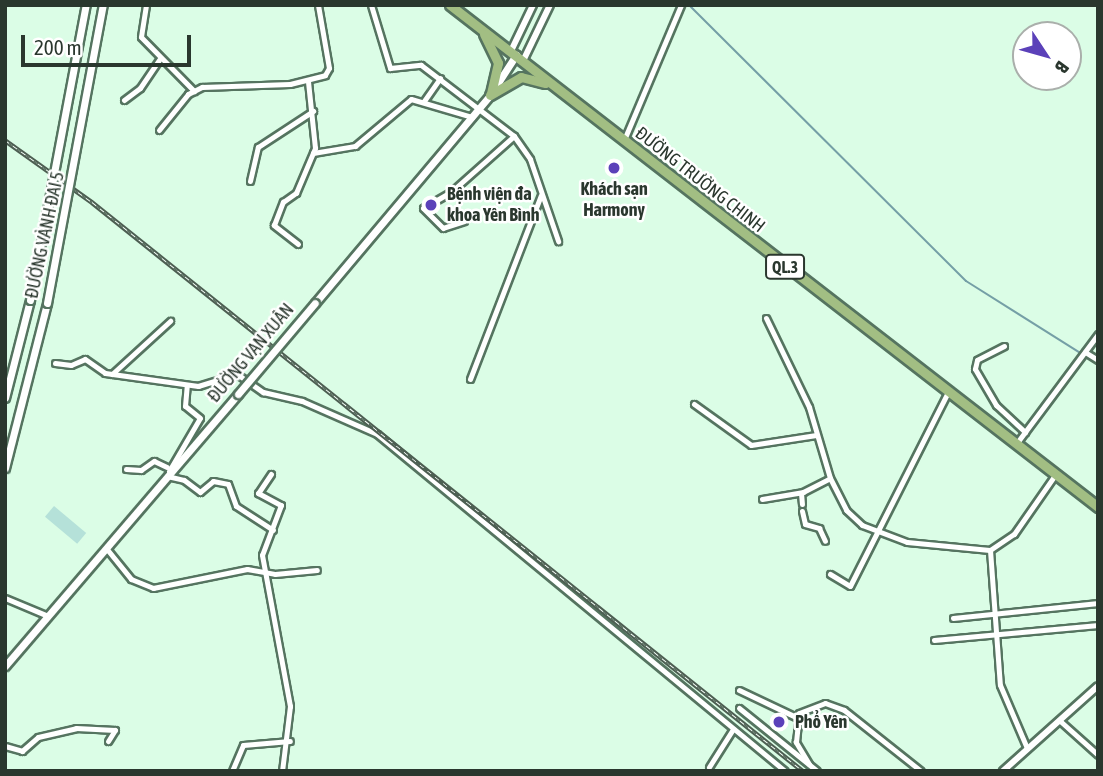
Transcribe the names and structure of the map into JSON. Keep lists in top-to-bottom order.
{
  "streets": {
    "highway": ["ĐƯỜNG TRƯỜNG CHINH", "QL.3"],
    "main road": ["ĐƯỜNG VÀNH ĐAI 5", "ĐƯỜNG VẠN XUÂN"]
  },
  "crossings": [
    ["ĐƯỜNG TRƯỜNG CHINH", "ĐƯỜNG VẠN XUÂN"]
  ],
  "places": ["Khách sạn Harmony", "Bệnh viện đa khoa Yên Bình", "Phổ Yên"],
  "scale_bar": "200 m",
  "north": "bottom right"
}
